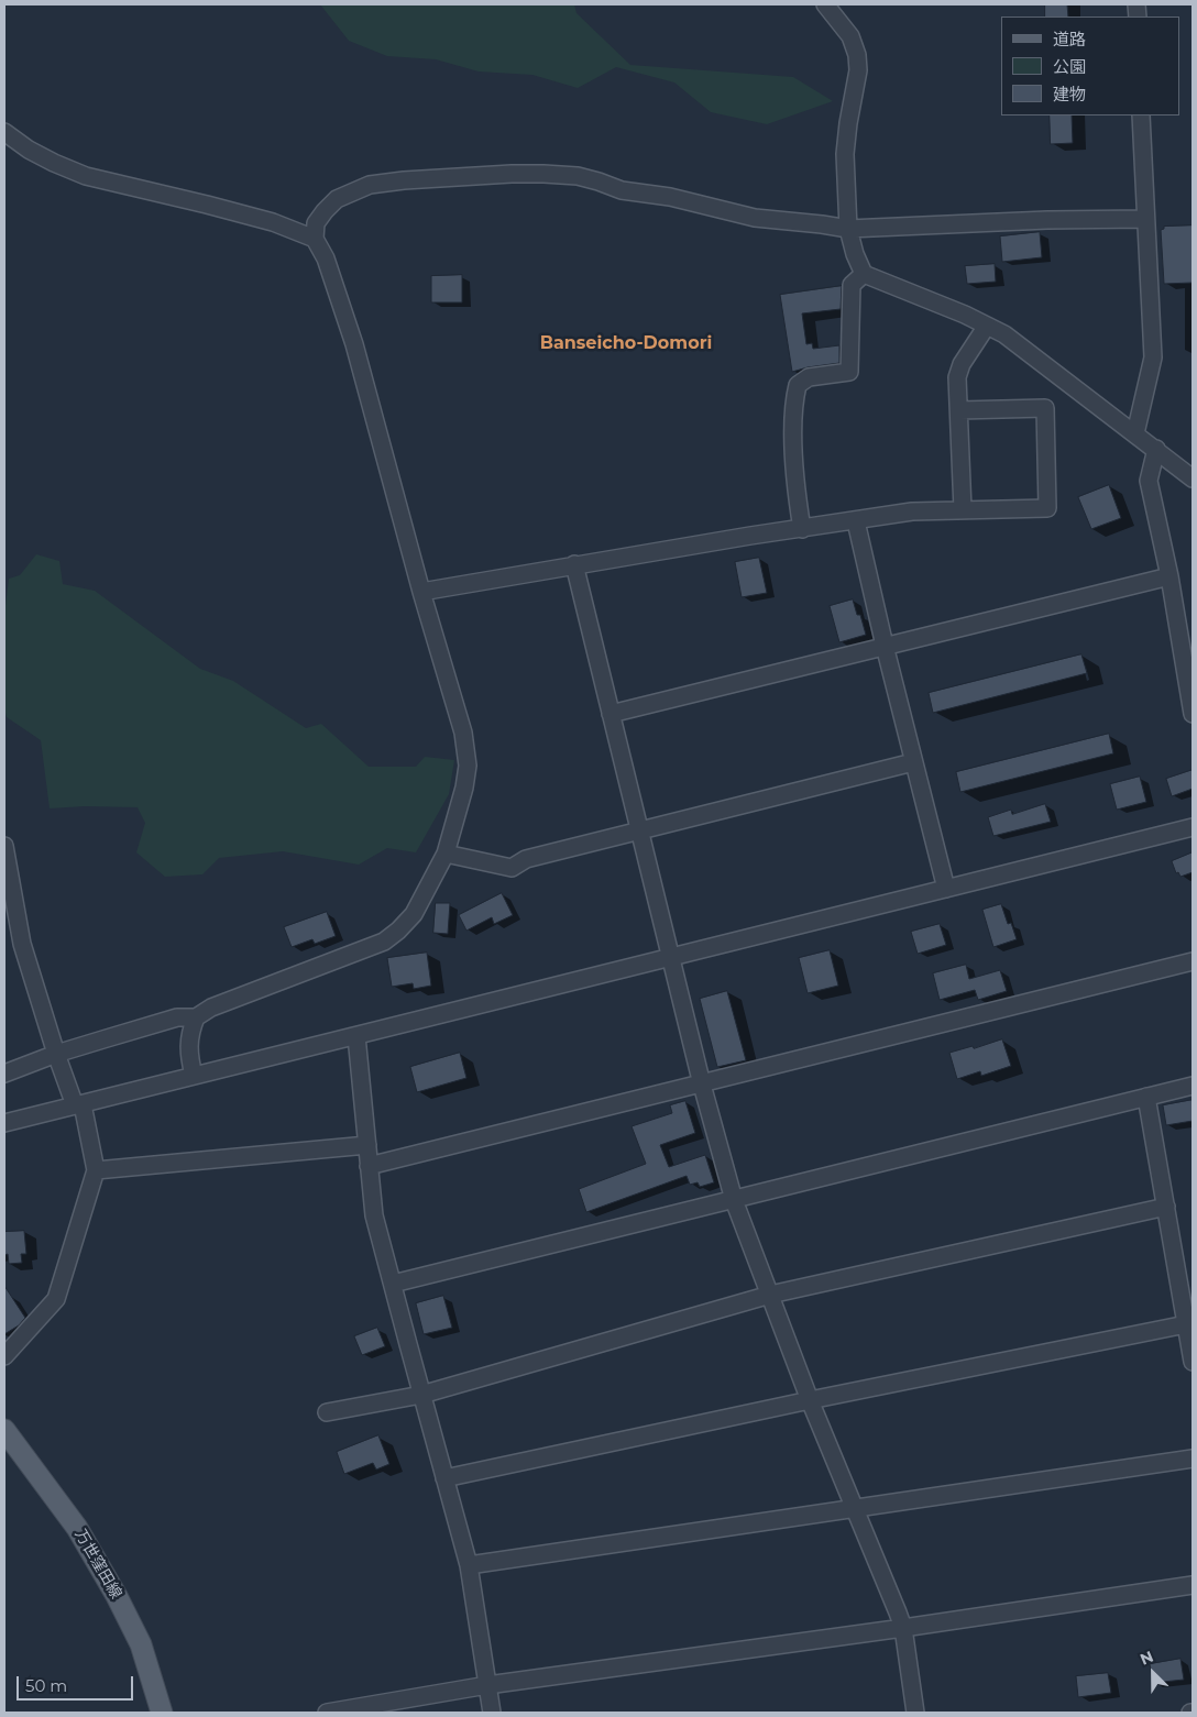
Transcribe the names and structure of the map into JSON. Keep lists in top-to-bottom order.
{
  "streets": {
    "main road": ["万世窪田線"]
  },
  "districts": ["Banseicho-Domori"],
  "legend": ["道路", "公園", "建物"],
  "scale_bar": "50 m",
  "north": "top left"
}
